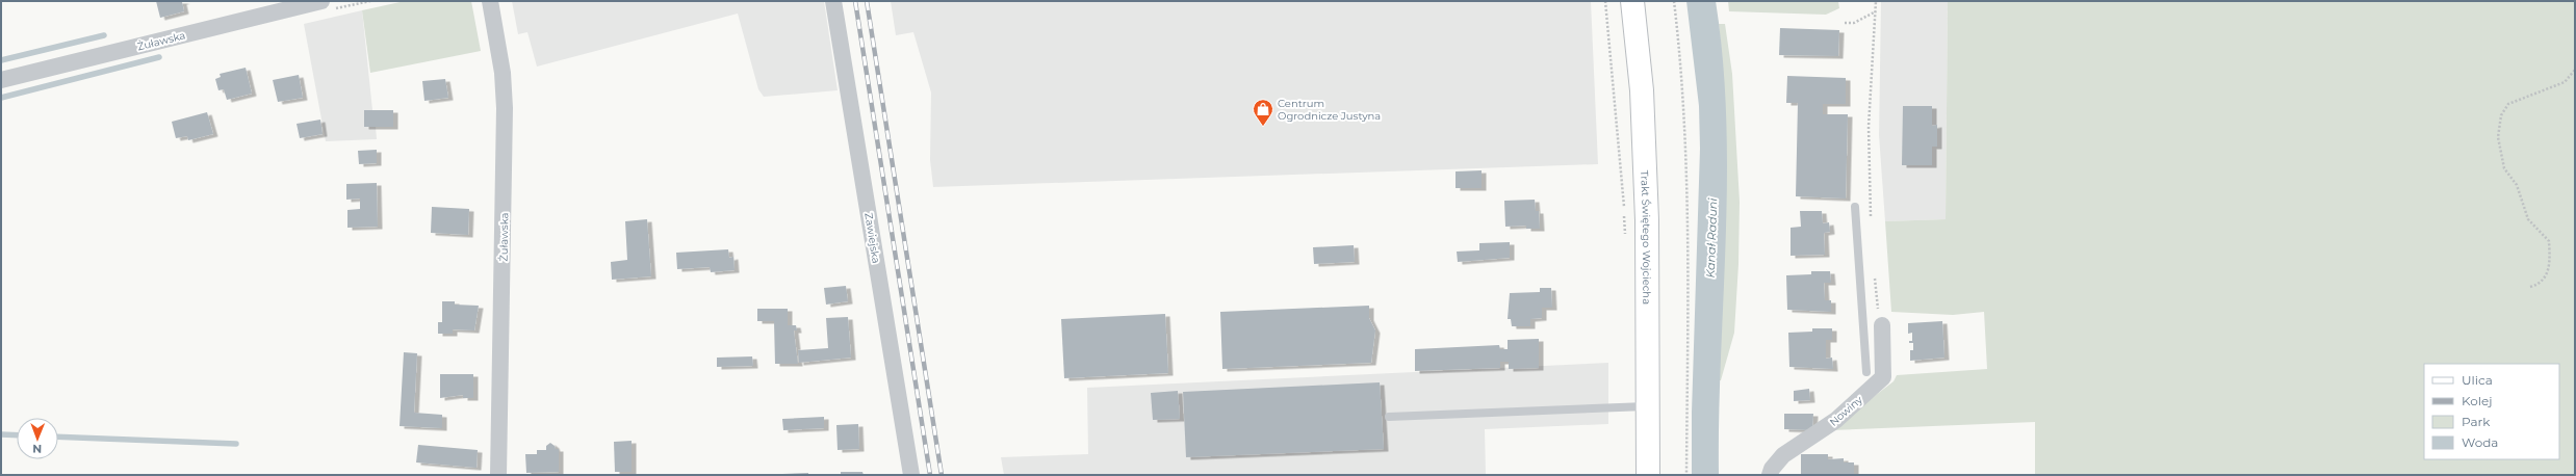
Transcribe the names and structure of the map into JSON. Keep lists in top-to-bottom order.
{
  "streets": {
    "main road": ["Trakt Świętego Wojciecha"],
    "street": ["Żuławska", "Zawiejska", "Nowiny"]
  },
  "water": ["Kanał Raduni"],
  "places": {
    "shop": ["Centrum Ogrodnicze Justyna"]
  },
  "legend": [
    "Ulica",
    "Kolej",
    "Park",
    "Woda"
  ],
  "north": "bottom"
}
